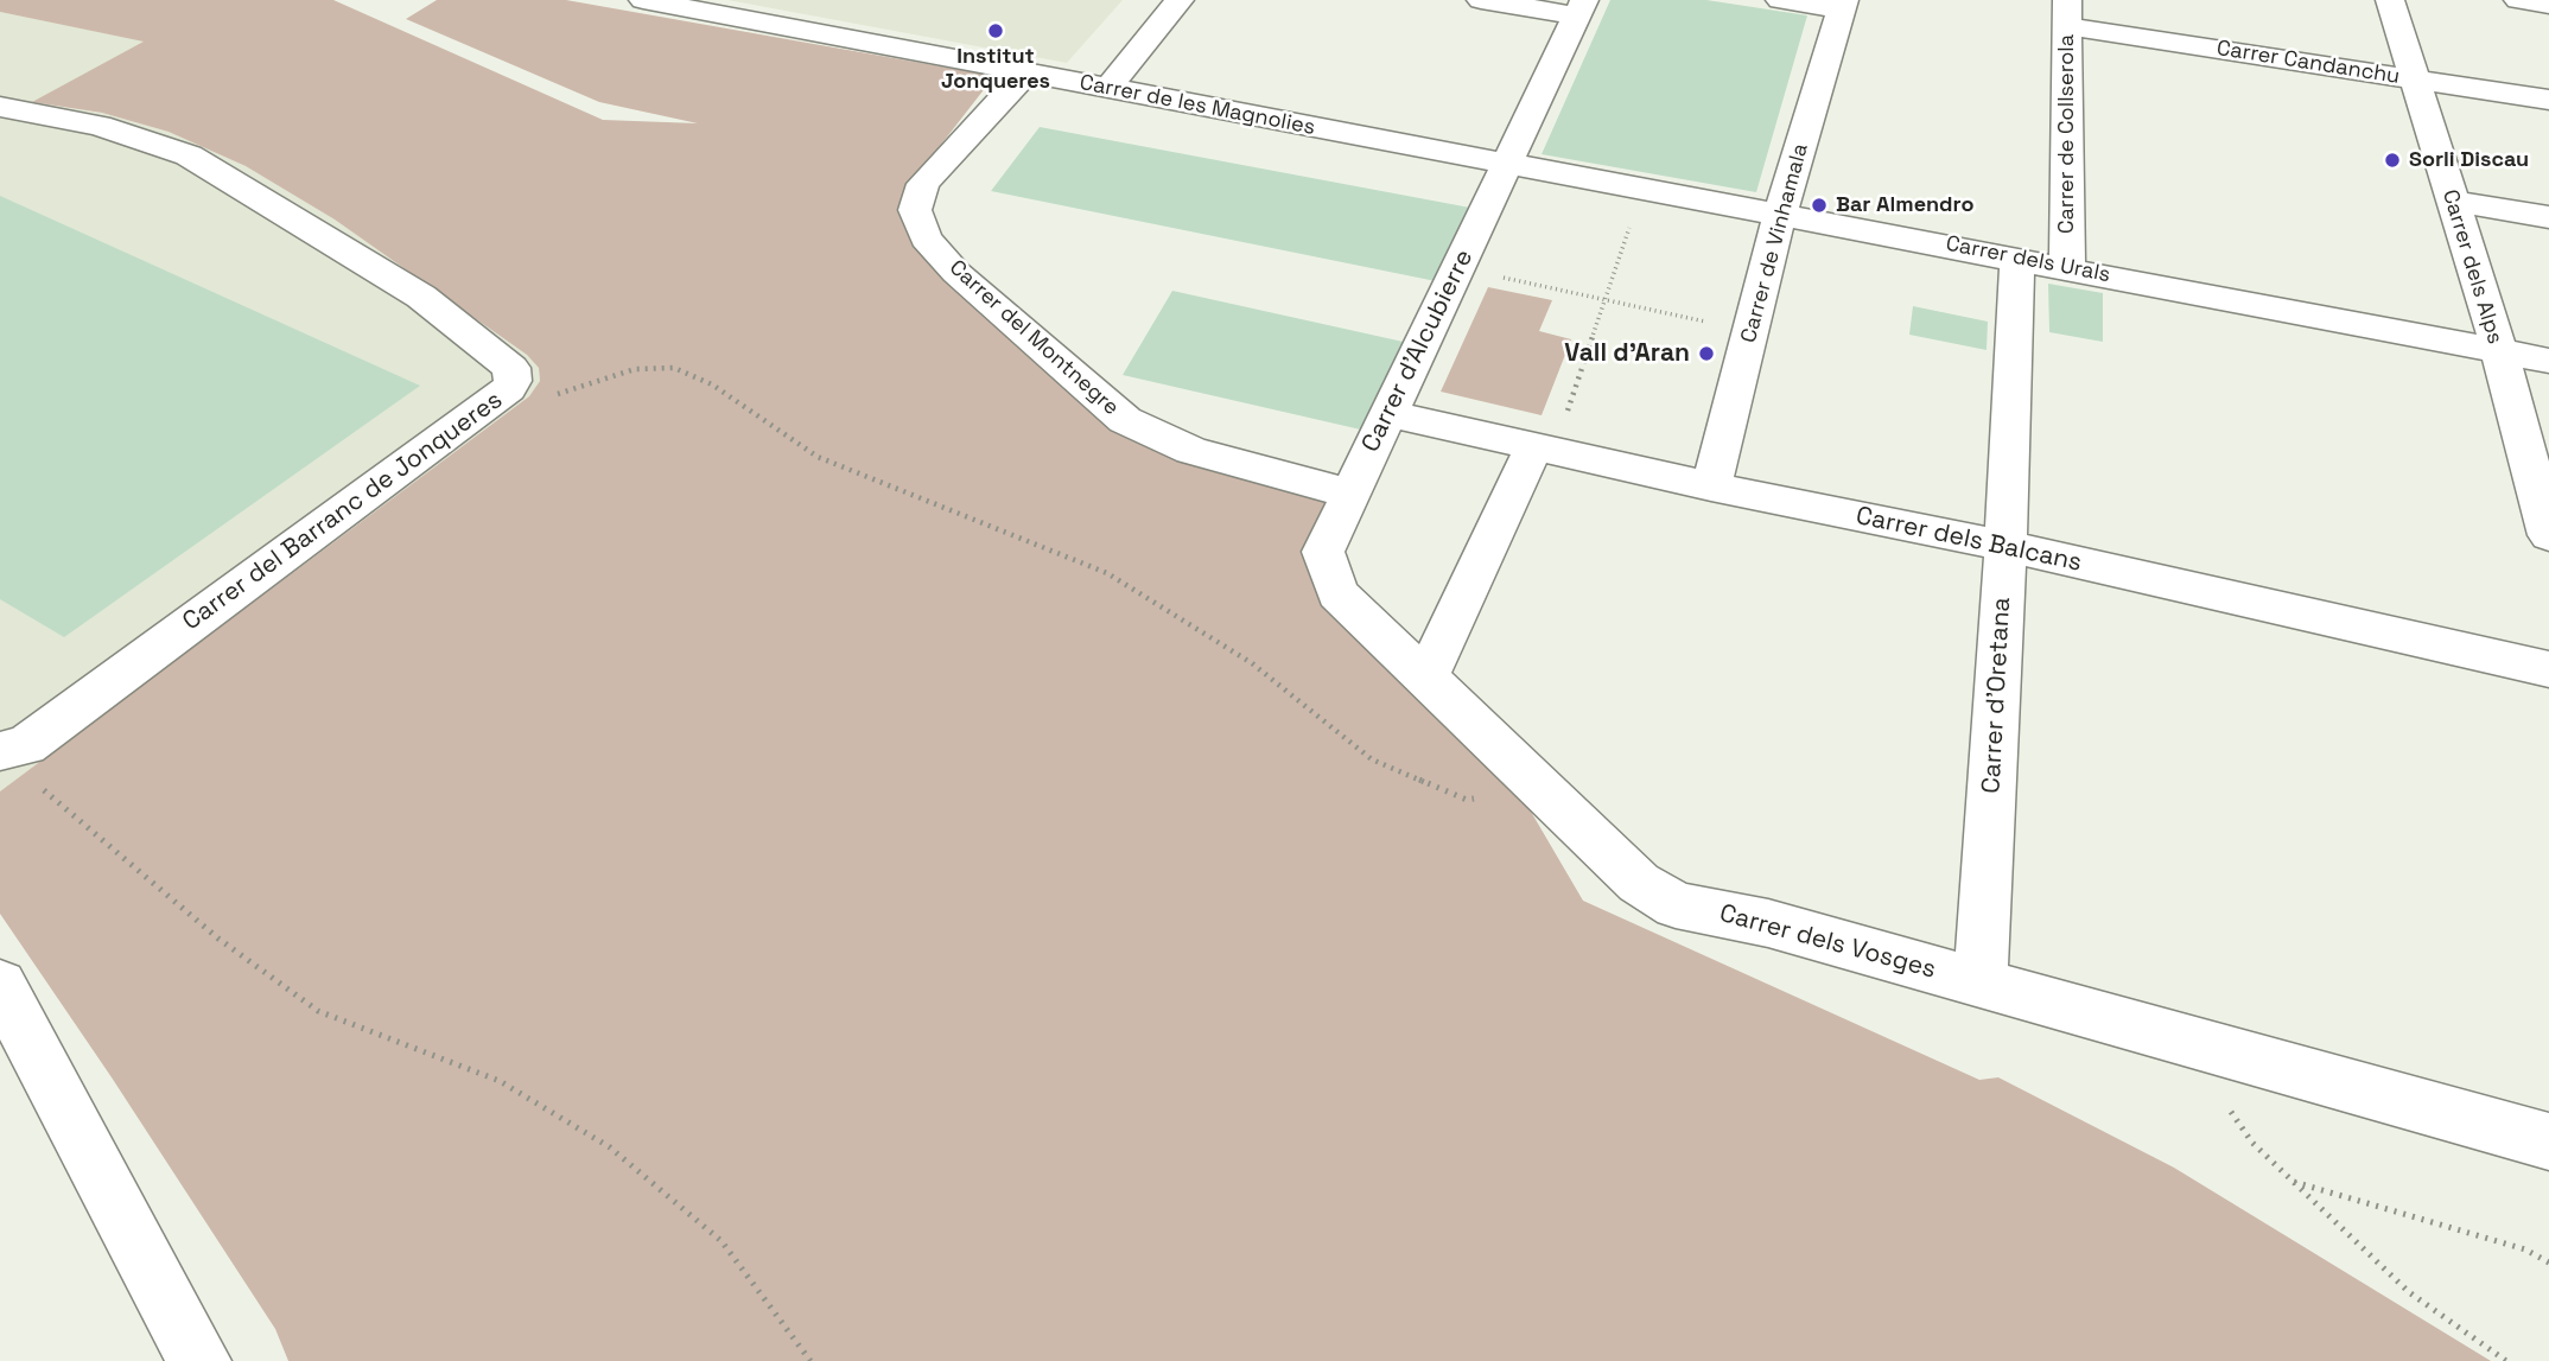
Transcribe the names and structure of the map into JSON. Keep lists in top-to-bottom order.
{
  "streets": {
    "street": [
      "Carrer Candanchu",
      "Carrer de les Magnolies",
      "Carrer de Collserola",
      "Carrer de Vinhamala",
      "Carrer dels Urals",
      "Carrer dels Alps",
      "Carrer del Montnegre",
      "Carrer d'Alcubierre",
      "Carrer del Barranc de Jonqueres",
      "Carrer dels Balcans",
      "Carrer d'Oretana",
      "Carrer dels Vosges"
    ]
  },
  "crossings": [
    ["Carrer Candanchu", "Carrer de Collserola"],
    ["Carrer Candanchu", "Carrer dels Alps"],
    ["Carrer de les Magnolies", "Carrer dels Urals"],
    ["Carrer de les Magnolies", "Carrer del Montnegre"],
    ["Carrer de les Magnolies", "Carrer d'Alcubierre"],
    ["Carrer de Collserola", "Carrer dels Urals"],
    ["Carrer de Vinhamala", "Carrer dels Urals"],
    ["Carrer de Vinhamala", "Carrer dels Balcans"],
    ["Carrer dels Urals", "Carrer dels Alps"],
    ["Carrer dels Urals", "Carrer d'Alcubierre"],
    ["Carrer dels Urals", "Carrer d'Oretana"],
    ["Carrer del Montnegre", "Carrer d'Alcubierre"],
    ["Carrer d'Alcubierre", "Carrer dels Balcans"],
    ["Carrer d'Alcubierre", "Carrer dels Vosges"],
    ["Carrer dels Balcans", "Carrer d'Oretana"],
    ["Carrer d'Oretana", "Carrer dels Vosges"]
  ],
  "places": [
    "Institut Jonqueres",
    "Sorli Discau",
    "Bar Almendro",
    "Vall d'Aran"
  ]
}
